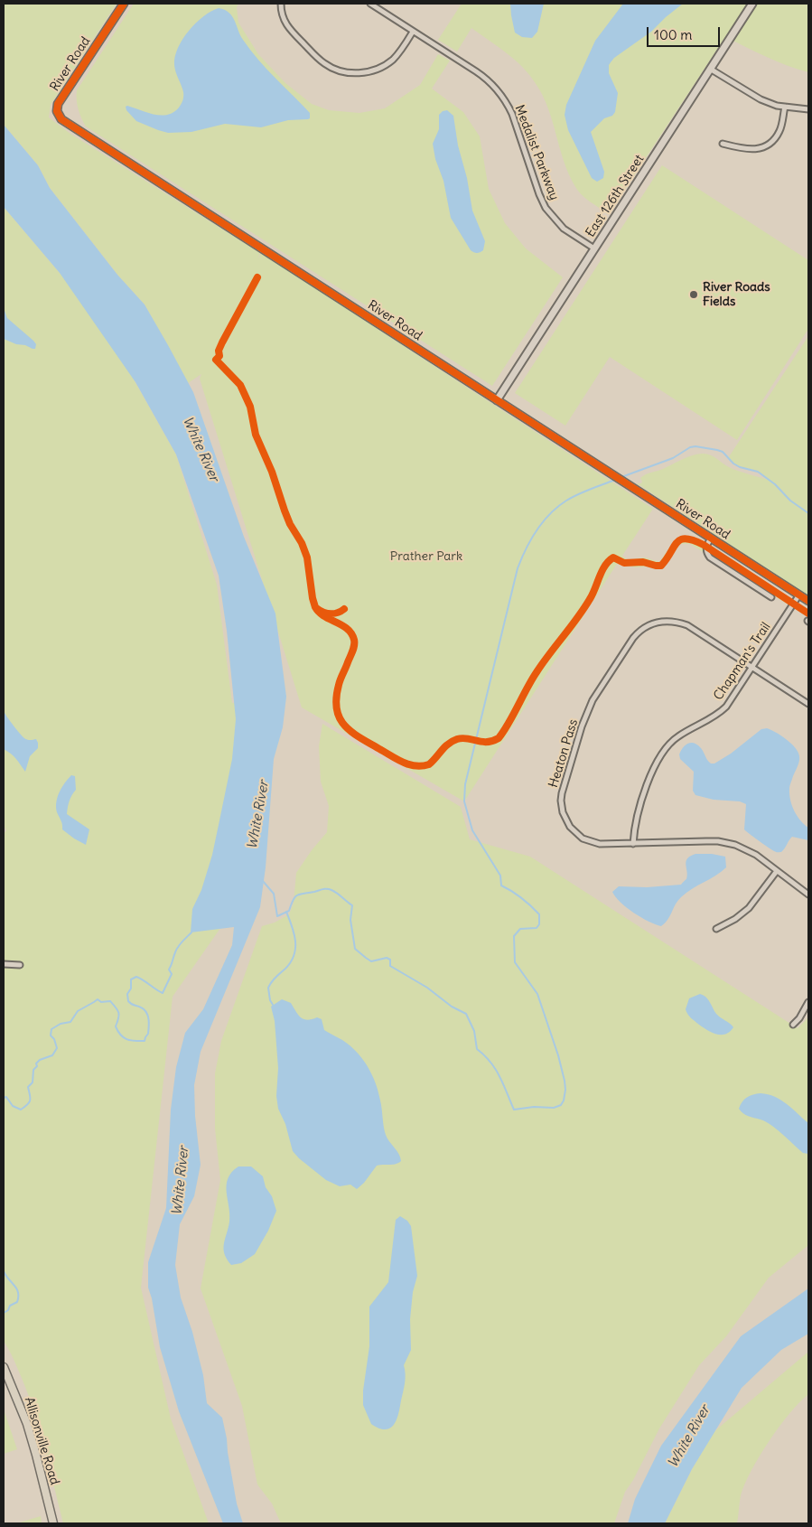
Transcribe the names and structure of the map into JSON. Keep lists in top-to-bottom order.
{
  "streets": {
    "main road": ["Allisonville Road"],
    "street": [
      "River Road",
      "Medalist Parkway",
      "East 126th Street",
      "Chapman's Trail",
      "Heaton Pass"
    ]
  },
  "crossings": [
    ["River Road", "East 126th Street"],
    ["River Road", "Chapman's Trail"],
    ["Medalist Parkway", "East 126th Street"],
    ["Chapman's Trail", "Heaton Pass"]
  ],
  "water": ["White River"],
  "parks": ["Prather Park"],
  "places": ["River Roads Fields"],
  "scale_bar": "100 m"
}
